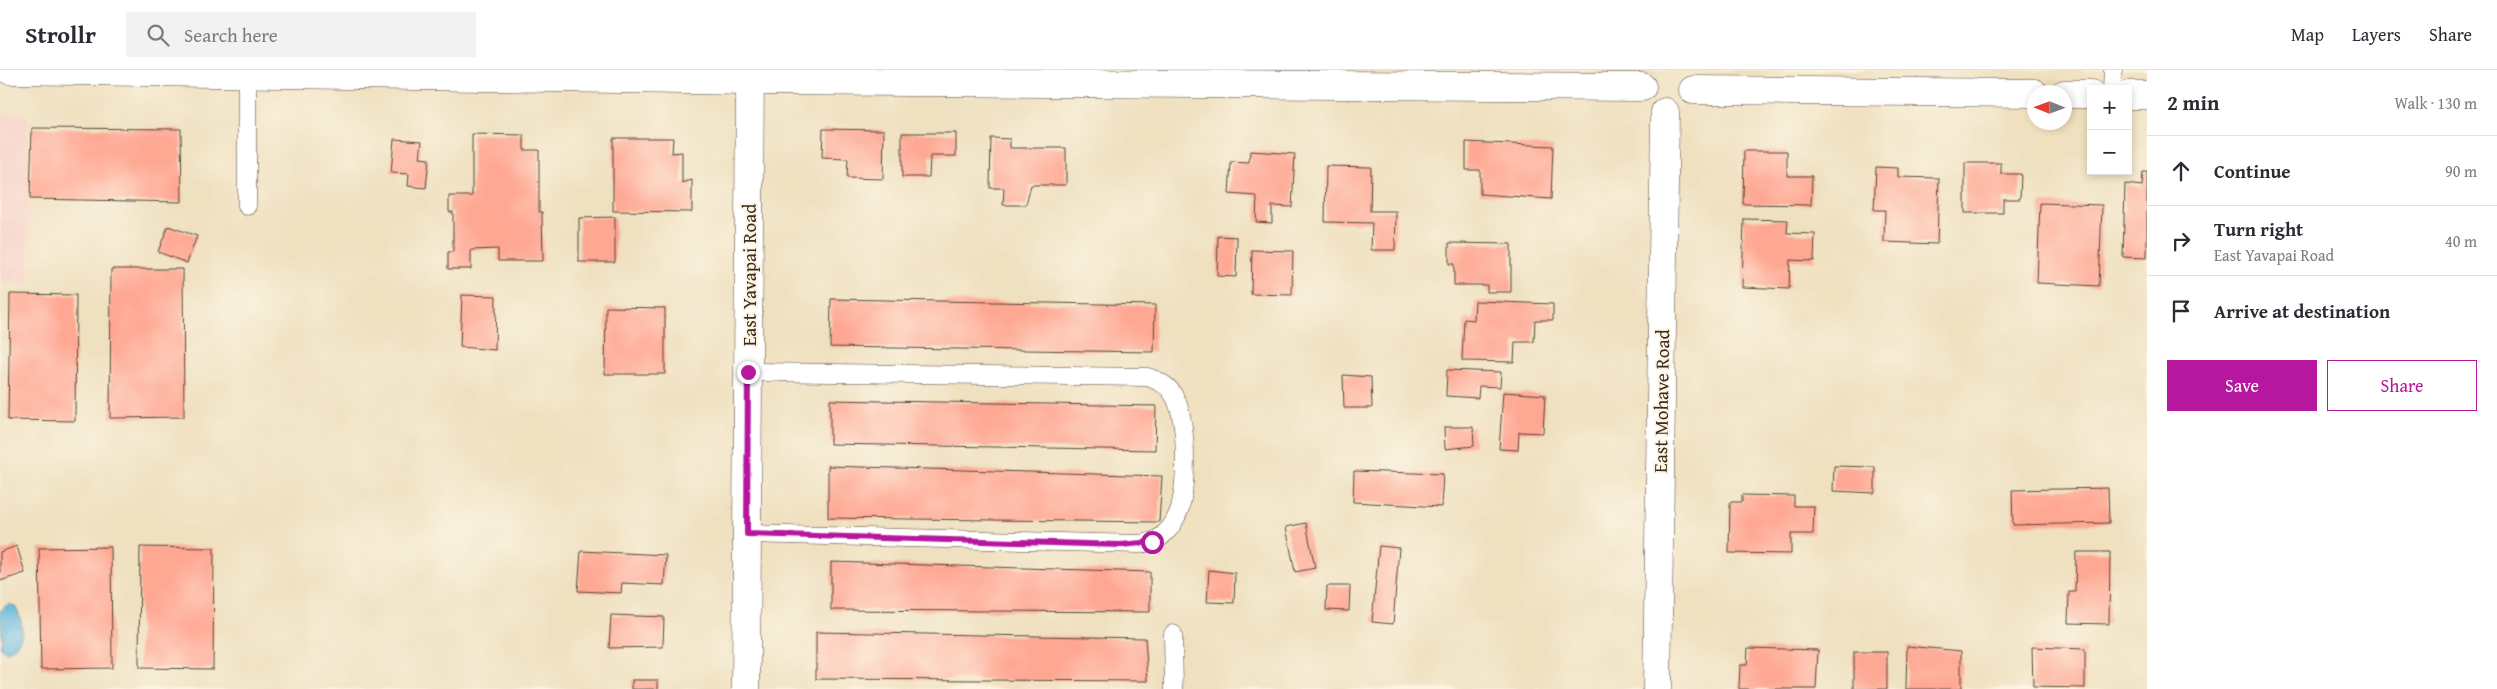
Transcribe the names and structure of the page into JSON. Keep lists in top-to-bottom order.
{
  "streets": {
    "street": ["East Yavapai Road", "East Mohave Road"]
  },
  "north": "left",
  "page": {
    "header": "Strollr",
    "search": "Search here",
    "nav": ["Map", "Layers", "Share"],
    "heading": ["2 min", "Walk · 130 m"],
    "map_buttons": ["+", "−"],
    "list": [
      ["Continue", "90 m"],
      ["Turn right", "East Yavapai Road", "40 m"],
      "Arrive at destination"
    ],
    "buttons": ["Save", "Share"]
  }
}
